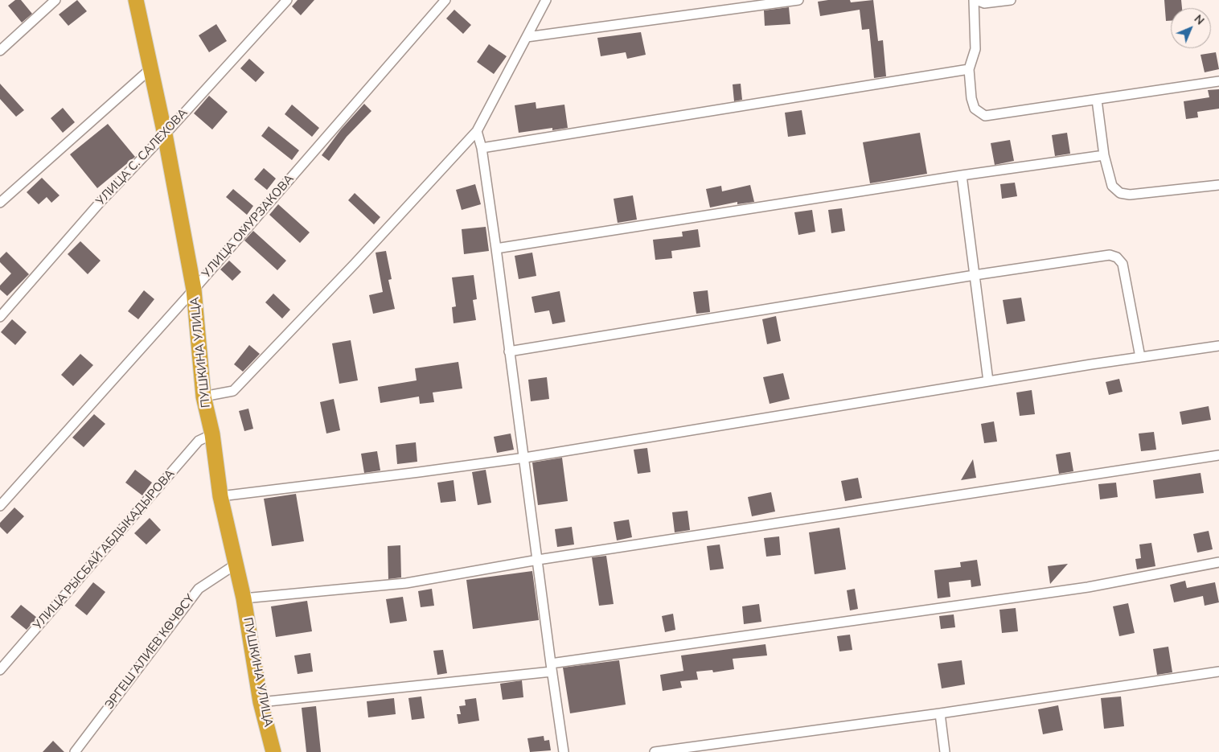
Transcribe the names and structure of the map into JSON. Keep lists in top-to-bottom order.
{
  "streets": {
    "highway": ["ПУШКИНА УЛИЦА"],
    "street": [
      "УЛИЦА С. САЛЕХОВА",
      "УЛИЦА ОМУРЗАКОВА",
      "УЛИЦА РЫСБАЙ АБДЫКАДЫРОВА",
      "ЭРГЕШ АЛИЕВ КӨЧӨСҮ"
    ]
  },
  "crossings": [
    ["УЛИЦА С. САЛЕХОВА", "ПУШКИНА УЛИЦА"],
    ["УЛИЦА ОМУРЗАКОВА", "ПУШКИНА УЛИЦА"],
    ["ПУШКИНА УЛИЦА", "УЛИЦА РЫСБАЙ АБДЫКАДЫРОВА"],
    ["ПУШКИНА УЛИЦА", "ЭРГЕШ АЛИЕВ КӨЧӨСҮ"]
  ],
  "north": "top right"
}
